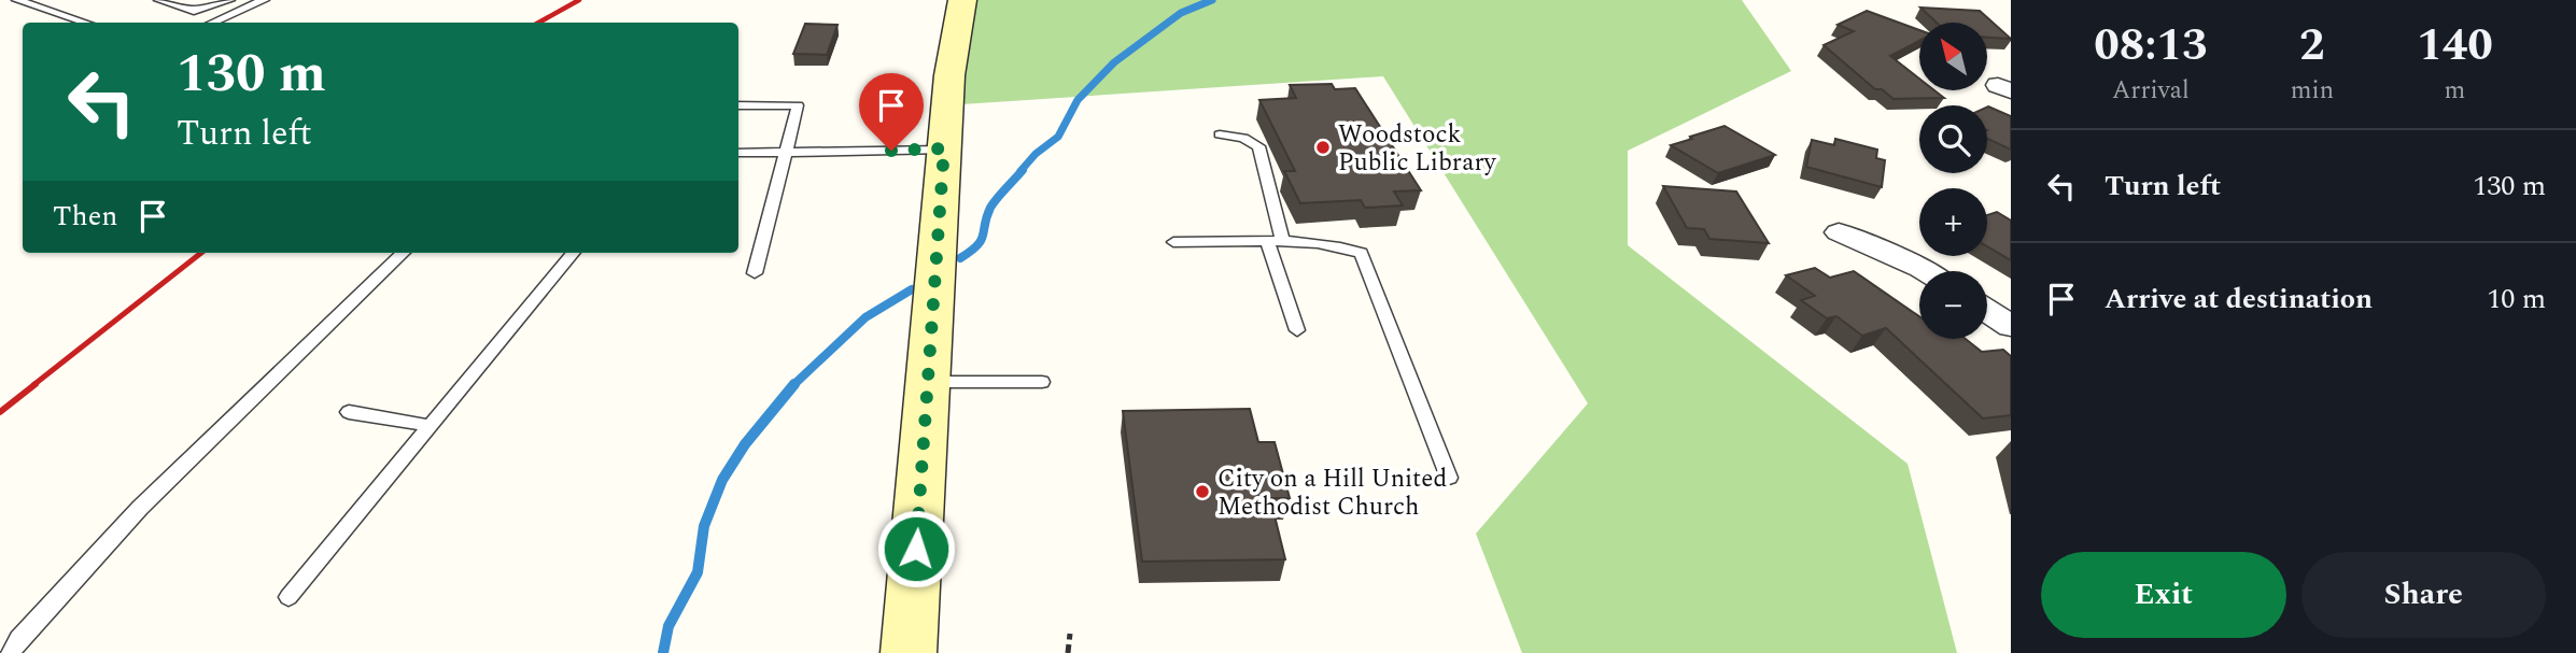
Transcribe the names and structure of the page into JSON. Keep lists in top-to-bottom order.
{
  "places": ["Woodstock Public Library", "City on a Hill United Methodist Church"],
  "north": "top left",
  "page": {
    "eta": [
      "08:13",
      "Arrival",
      "2",
      "min",
      "140",
      "m"
    ],
    "map_buttons": ["+", "−"],
    "turn": ["130 m", "Turn left"],
    "list": [
      {
        "name": "Turn left",
        "value": "130 m"
      },
      {
        "name": "Arrive at destination",
        "value": "10 m"
      }
    ],
    "then": "Then",
    "buttons": ["Exit", "Share"]
  }
}
